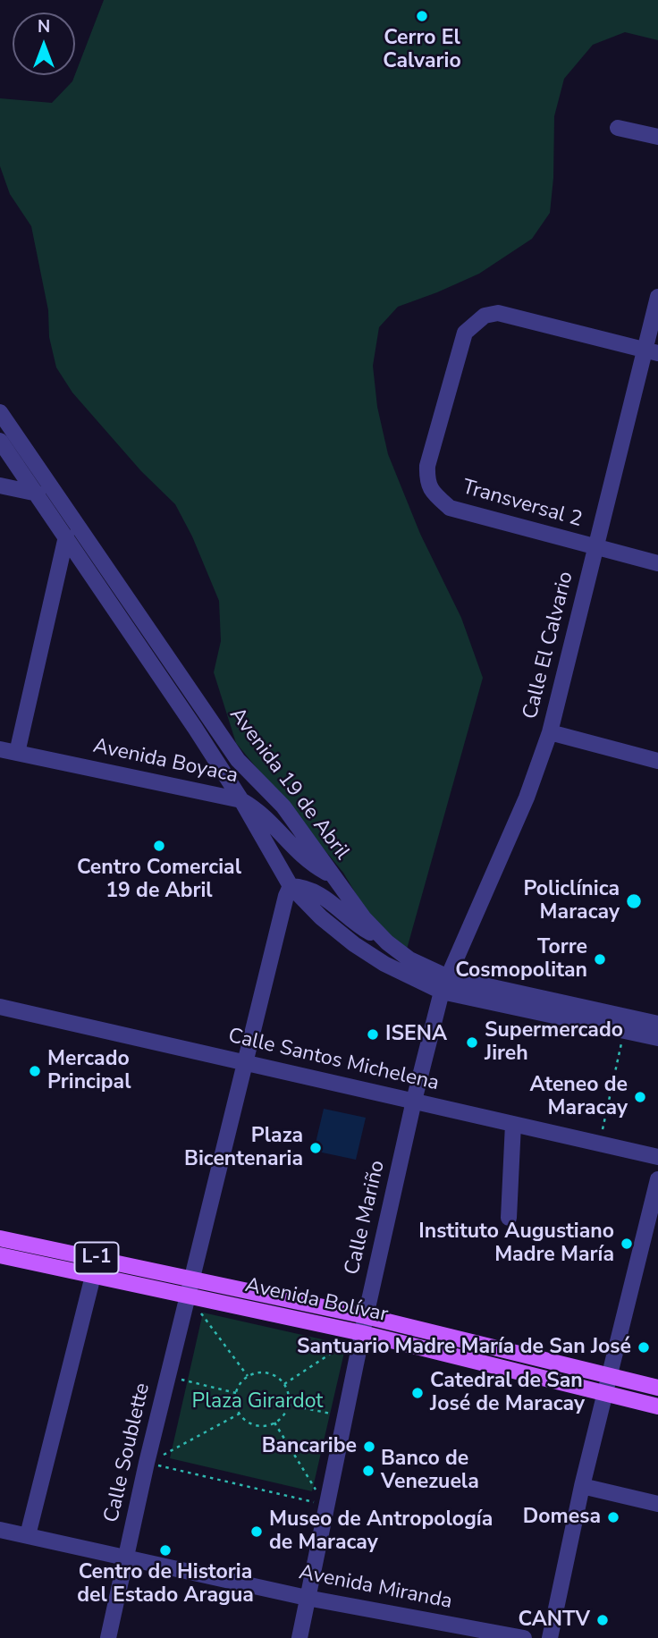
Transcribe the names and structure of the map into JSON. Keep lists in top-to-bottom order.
{
  "streets": {
    "main road": ["L-1", "Avenida Bolívar"],
    "street": [
      "Transversal 2",
      "Calle El Calvario",
      "Avenida Boyaca",
      "Avenida 19 de Abril",
      "Calle Santos Michelena",
      "Calle Mariño",
      "Calle Soublette",
      "Avenida Miranda"
    ]
  },
  "crossings": [
    ["Transversal 2", "Calle El Calvario"],
    ["Calle El Calvario", "Avenida 19 de Abril"],
    ["Calle El Calvario", "Calle Mariño"],
    ["Avenida Boyaca", "Avenida 19 de Abril"],
    ["Avenida 19 de Abril", "Calle Mariño"],
    ["Avenida 19 de Abril", "Calle Soublette"],
    ["Calle Santos Michelena", "Calle Mariño"],
    ["Calle Santos Michelena", "Calle Soublette"],
    ["Calle Mariño", "Avenida Bolívar"],
    ["Calle Mariño", "Avenida Miranda"],
    ["Avenida Bolívar", "Calle Soublette"],
    ["Calle Soublette", "Avenida Miranda"]
  ],
  "parks": ["Plaza Girardot"],
  "places": [
    "Cerro El Calvario",
    "Centro Comercial 19 de Abril",
    "Policlínica Maracay",
    "Torre Cosmopolitan",
    "ISENA",
    "Supermercado Jireh",
    "Mercado Principal",
    "Ateneo de Maracay",
    "Plaza Bicentenaria",
    "Instituto Augustiano Madre María",
    "Santuario Madre María de San José",
    "Catedral de San José de Maracay",
    "Bancaribe",
    "Banco de Venezuela",
    "Domesa",
    "Museo de Antropología de Maracay",
    "Centro de Historia del Estado Aragua",
    "CANTV"
  ],
  "north": "top"
}
